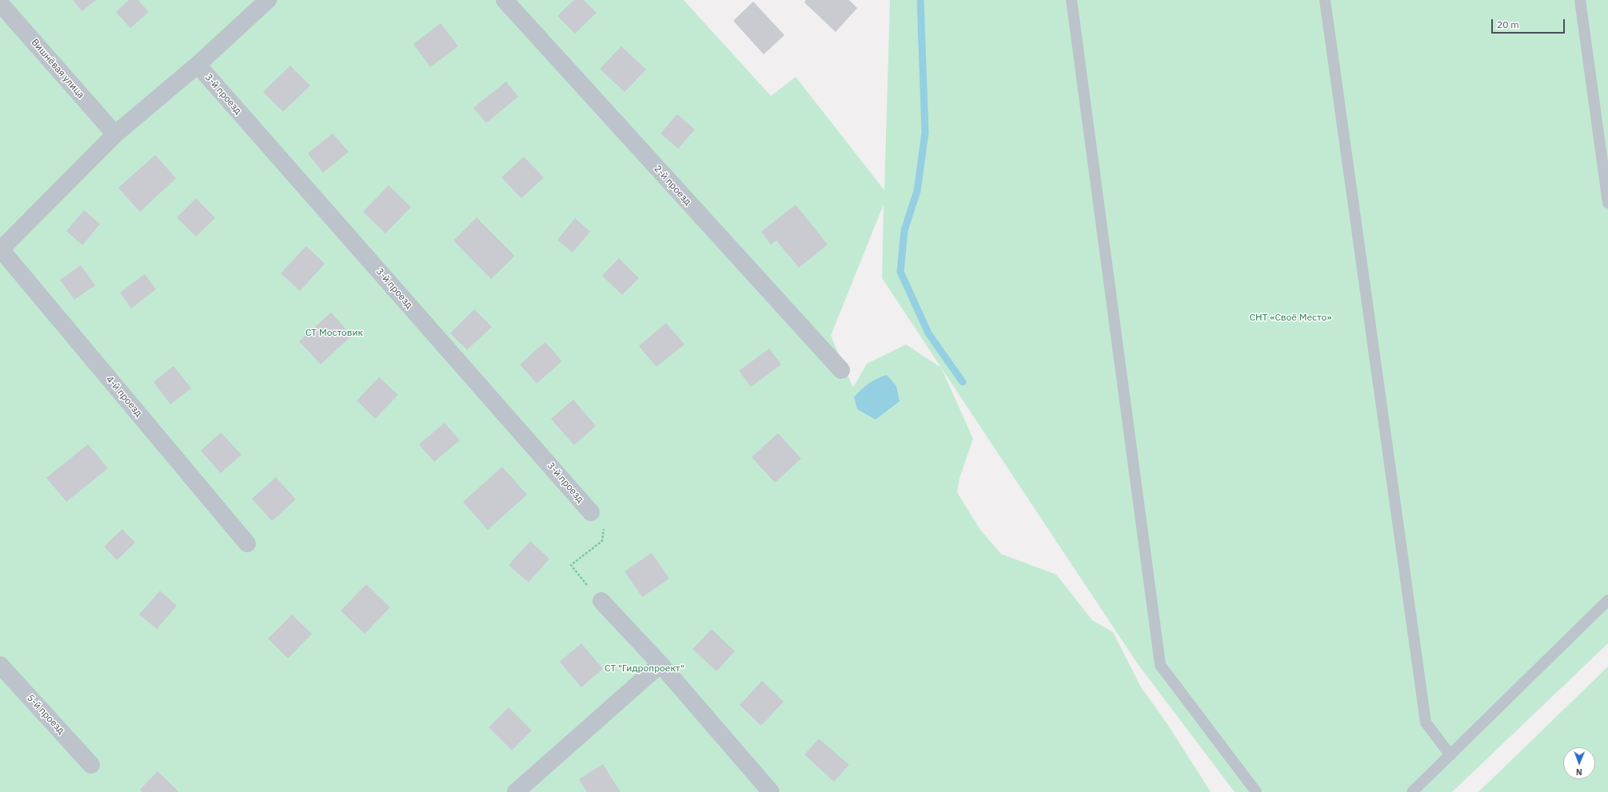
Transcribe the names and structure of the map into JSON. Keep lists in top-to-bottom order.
{
  "streets": {
    "street": [
      "Вишнёвая улица",
      "3-й проезд",
      "2-й проезд",
      "4-й проезд",
      "5-й проезд"
    ]
  },
  "parks": ["СНТ «Своё Место»", "СТ Мостовик", "СТ \"Гидропроект\""],
  "scale_bar": "20 m",
  "north": "bottom"
}
